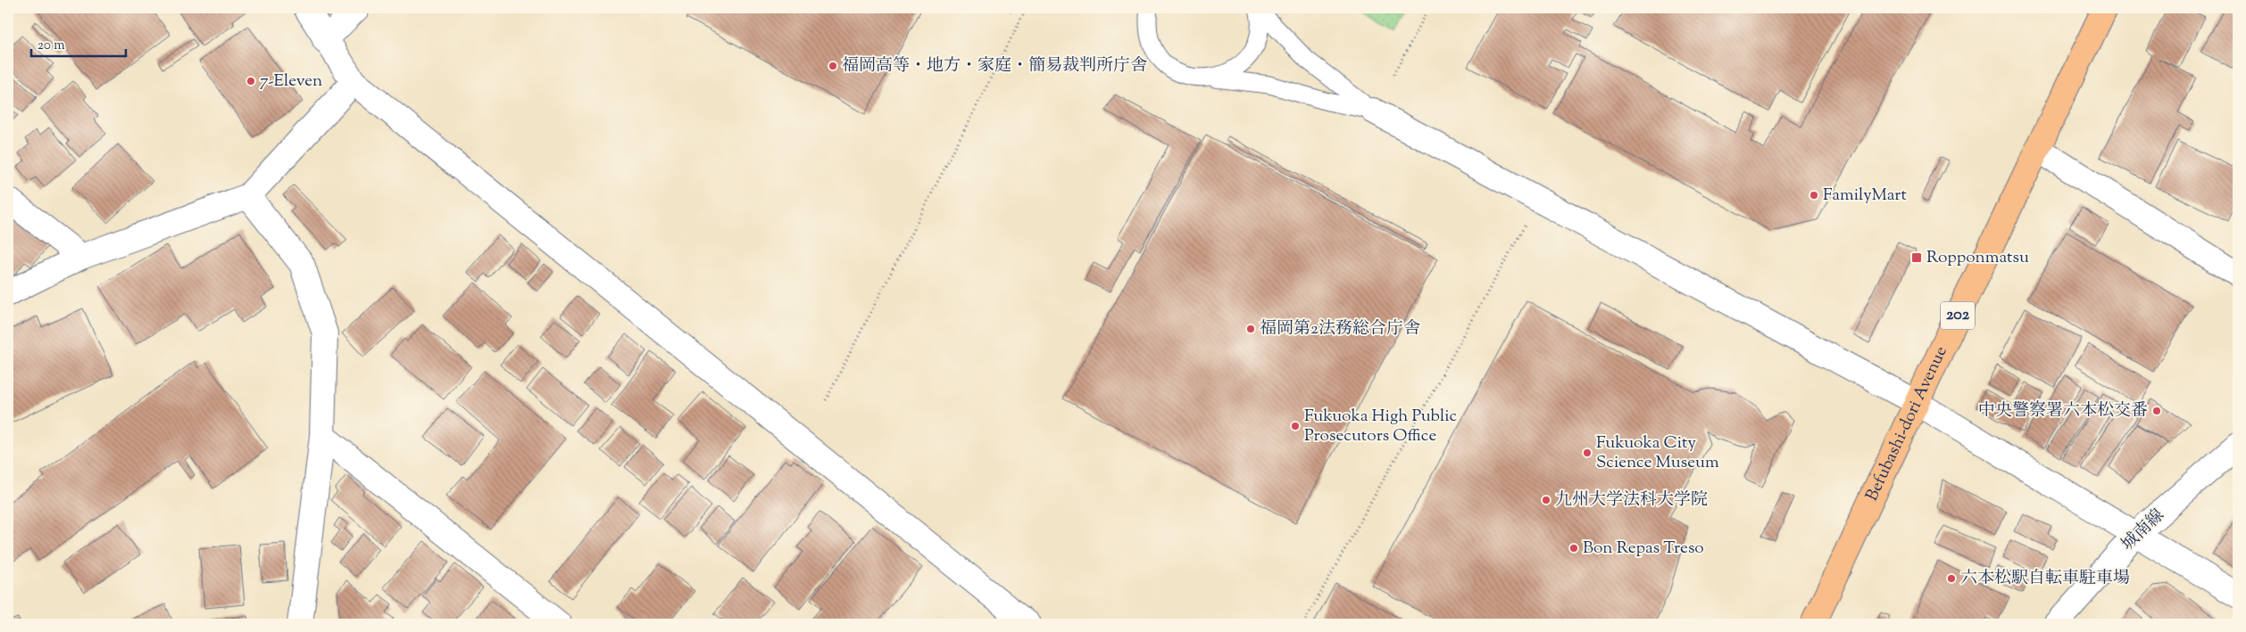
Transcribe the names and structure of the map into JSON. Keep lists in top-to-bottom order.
{
  "streets": {
    "highway": ["202", "Befubashi-dori Avenue"],
    "street": ["城南線"]
  },
  "places": {
    "other": [
      "福岡高等・地方・家庭・簡易裁判所庁舎",
      "7-Eleven",
      "FamilyMart",
      "福岡第2法務総合庁舎",
      "中央警察署六本松交番",
      "Fukuoka High Public Prosecutors Office",
      "Fukuoka City Science Museum",
      "九州大学法科大学院",
      "Bon Repas Treso",
      "六本松駅自転車駐車場"
    ],
    "transit": ["Ropponmatsu"]
  },
  "scale_bar": "20 m"
}
